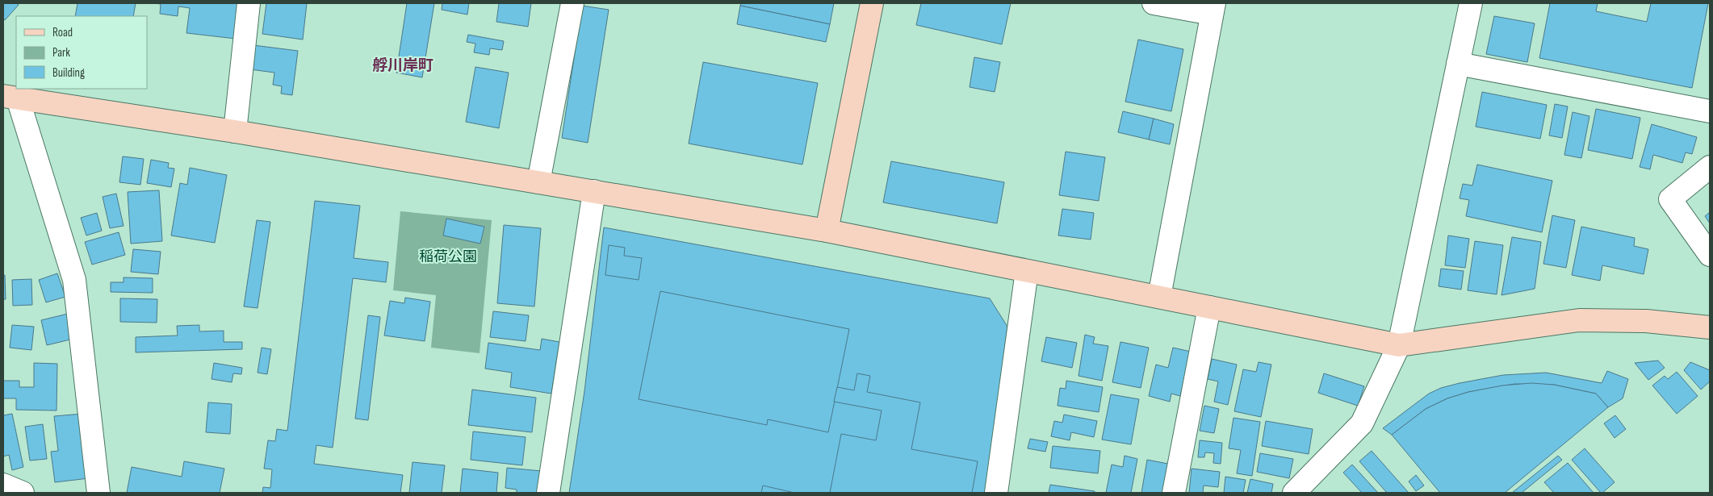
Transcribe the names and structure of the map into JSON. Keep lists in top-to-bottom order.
{
  "districts": ["艀川岸町"],
  "parks": ["稲荷公園"],
  "legend": ["Road", "Park", "Building"]
}
